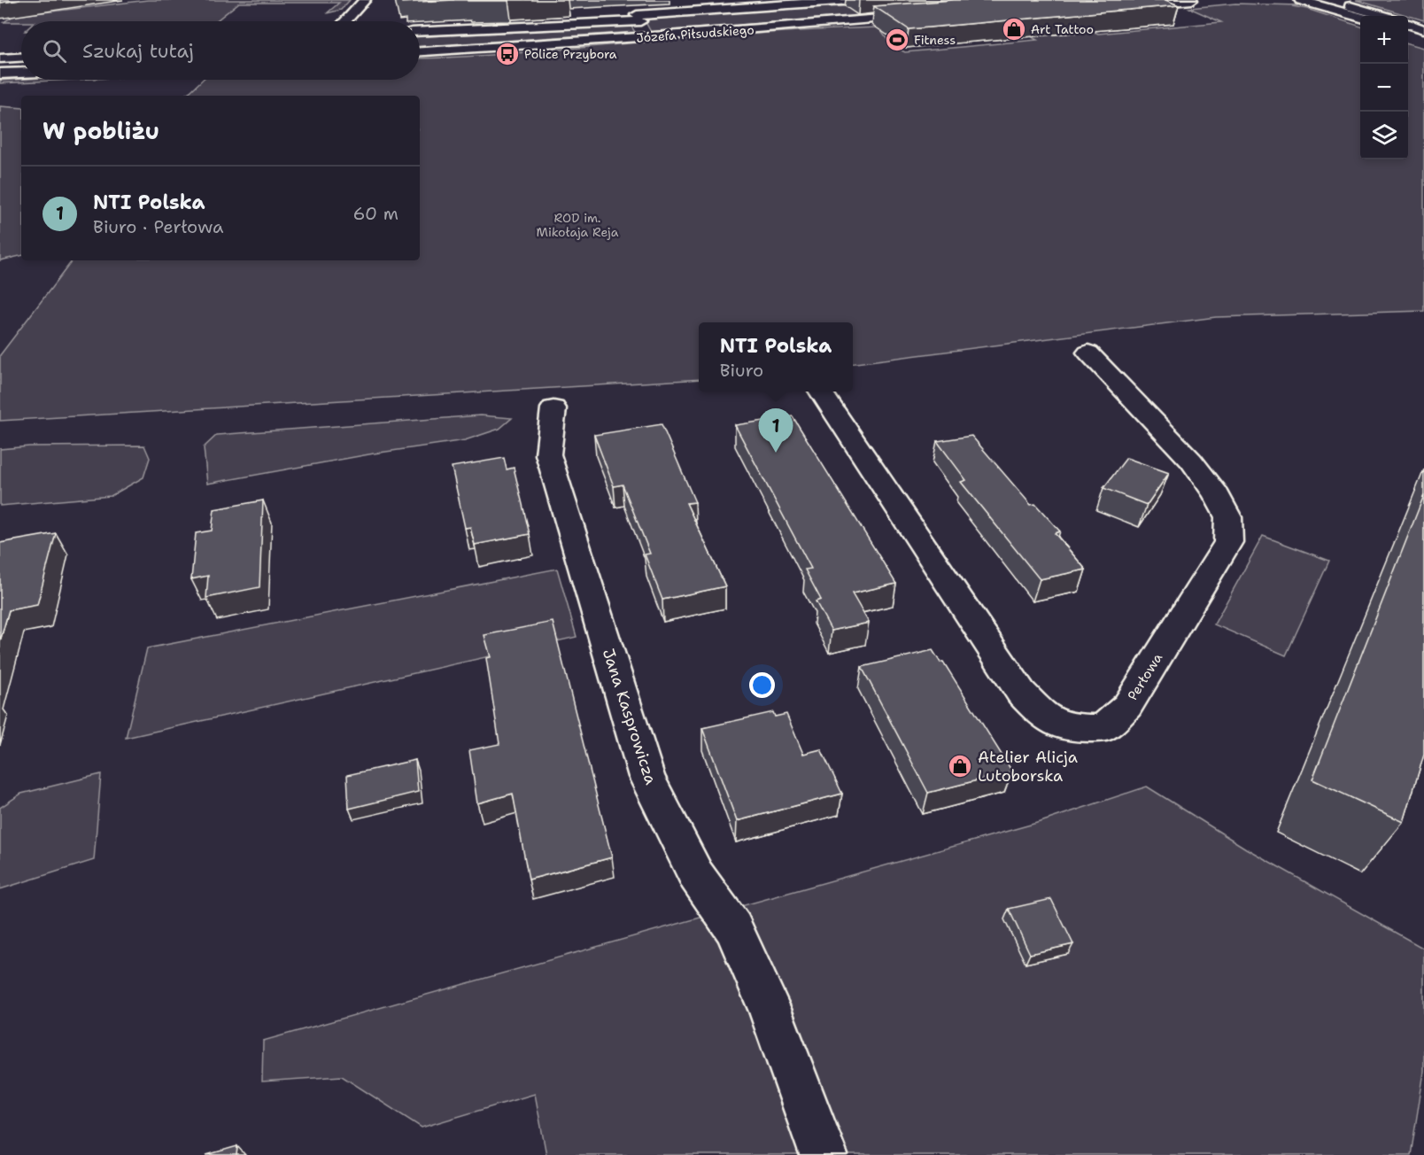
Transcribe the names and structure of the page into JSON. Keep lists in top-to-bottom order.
{
  "streets": {
    "street": ["Józefa Piłsudskiego", "Perłowa", "Jana Kasprowicza"]
  },
  "parks": ["ROD im. Mikołaja Reja"],
  "places": {
    "shop": ["Art Tattoo", "Atelier Alicja Lutoborska"],
    "sports": ["Fitness"],
    "bus stop": ["Police Przybora"]
  },
  "page": {
    "map_buttons": ["+", "−"],
    "search": "Szukaj tutaj",
    "heading": "W pobliżu",
    "list": [
      {
        "mark": "1",
        "name": "NTI Polska",
        "note": "Biuro · Perłowa",
        "value": "60 m"
      }
    ],
    "popup": ["NTI Polska", "Biuro"],
    "pins": "1"
  }
}
